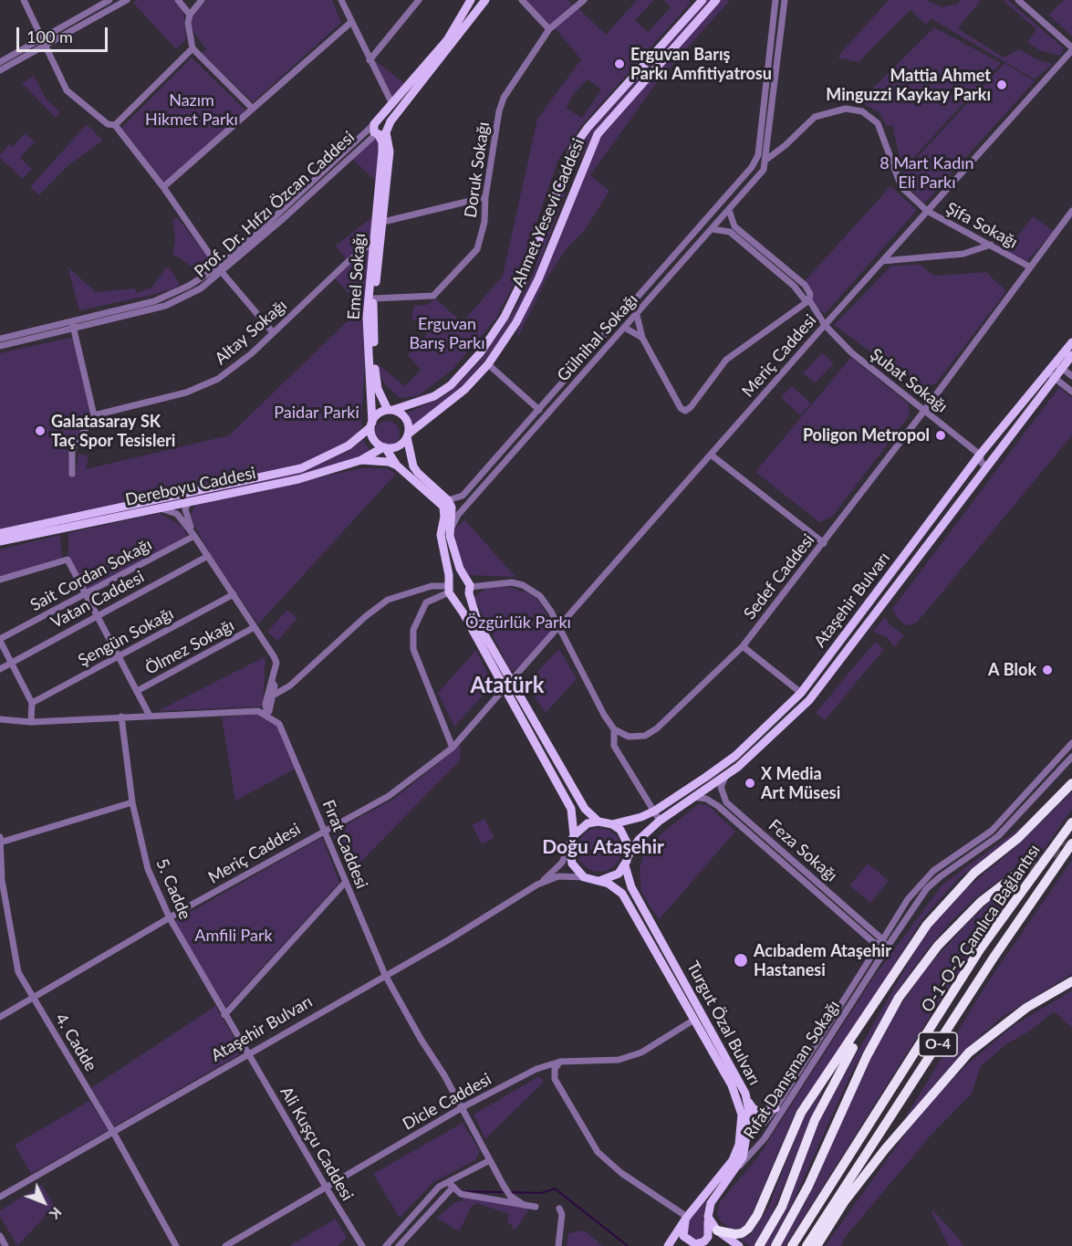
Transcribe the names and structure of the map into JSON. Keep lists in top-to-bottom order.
{
  "streets": {
    "highway": ["O-1-O-2 Çamlıca Bağlantısı", "O-4"],
    "main road": [
      "Ahmet Yesevi Caddesi",
      "Emel Sokağı",
      "Dereboyu Caddesi",
      "Ataşehir Bulvarı",
      "Turgut Özal Bulvarı"
    ],
    "street": [
      "Doruk Sokağı",
      "Prof. Dr. Hıfzı Özcan Caddesi",
      "Şifa Sokağı",
      "Altay Sokağı",
      "Gülnihal Sokağı",
      "Meriç Caddesi",
      "Şubat Sokağı",
      "Sait Cordan Sokağı",
      "Sedef Caddesi",
      "Vatan Caddesi",
      "Şengün Sokağı",
      "Ölmez Sokağı",
      "Fırat Caddesi",
      "Feza Sokağı",
      "5. Cadde",
      "4. Cadde",
      "Rıfat Danışman Sokağı",
      "Dicle Caddesi",
      "Ali Kuşçu Caddesi"
    ]
  },
  "crossings": [
    ["Doruk Sokağı", "Emel Sokağı"],
    ["Prof. Dr. Hıfzı Özcan Caddesi", "Emel Sokağı"],
    ["Ahmet Yesevi Caddesi", "Emel Sokağı"],
    ["Ahmet Yesevi Caddesi", "Dereboyu Caddesi"],
    ["Şifa Sokağı", "Gülnihal Sokağı"],
    ["Şifa Sokağı", "Meriç Caddesi"],
    ["Şifa Sokağı", "Sedef Caddesi"],
    ["Emel Sokağı", "Altay Sokağı"],
    ["Emel Sokağı", "Dereboyu Caddesi"],
    ["Meriç Caddesi", "Şubat Sokağı"],
    ["Meriç Caddesi", "Fırat Caddesi"],
    ["Meriç Caddesi", "5. Cadde"],
    ["Meriç Caddesi", "4. Cadde"],
    ["Şubat Sokağı", "Sedef Caddesi"],
    ["Şubat Sokağı", "Ataşehir Bulvarı"],
    ["Ataşehir Bulvarı", "Fırat Caddesi"],
    ["Ataşehir Bulvarı", "Feza Sokağı"],
    ["Ataşehir Bulvarı", "5. Cadde"],
    ["Ataşehir Bulvarı", "Turgut Özal Bulvarı"],
    ["Ataşehir Bulvarı", "4. Cadde"],
    ["Ataşehir Bulvarı", "Ali Kuşçu Caddesi"],
    ["Fırat Caddesi", "Dicle Caddesi"],
    ["Feza Sokağı", "Rıfat Danışman Sokağı"],
    ["5. Cadde", "Ali Kuşçu Caddesi"],
    ["Turgut Özal Bulvarı", "Rıfat Danışman Sokağı"],
    ["Turgut Özal Bulvarı", "Dicle Caddesi"],
    ["Dicle Caddesi", "Ali Kuşçu Caddesi"]
  ],
  "districts": ["Atatürk", "Doğu Ataşehir"],
  "parks": [
    "Nazım Hikmet Parkı",
    "8 Mart Kadın Eli Parkı",
    "Erguvan Barış Parkı",
    "Paidar Parki",
    "Özgürlük Parkı",
    "Amfili Park"
  ],
  "places": [
    "Erguvan Barış Parkı Amfitiyatrosu",
    "Mattia Ahmet Minguzzi Kaykay Parkı",
    "Galatasaray SK Taç Spor Tesisleri",
    "Poligon Metropol",
    "A Blok",
    "X Media Art Müsesi",
    "Acıbadem Ataşehir Hastanesi"
  ],
  "scale_bar": "100 m",
  "north": "bottom right"
}
